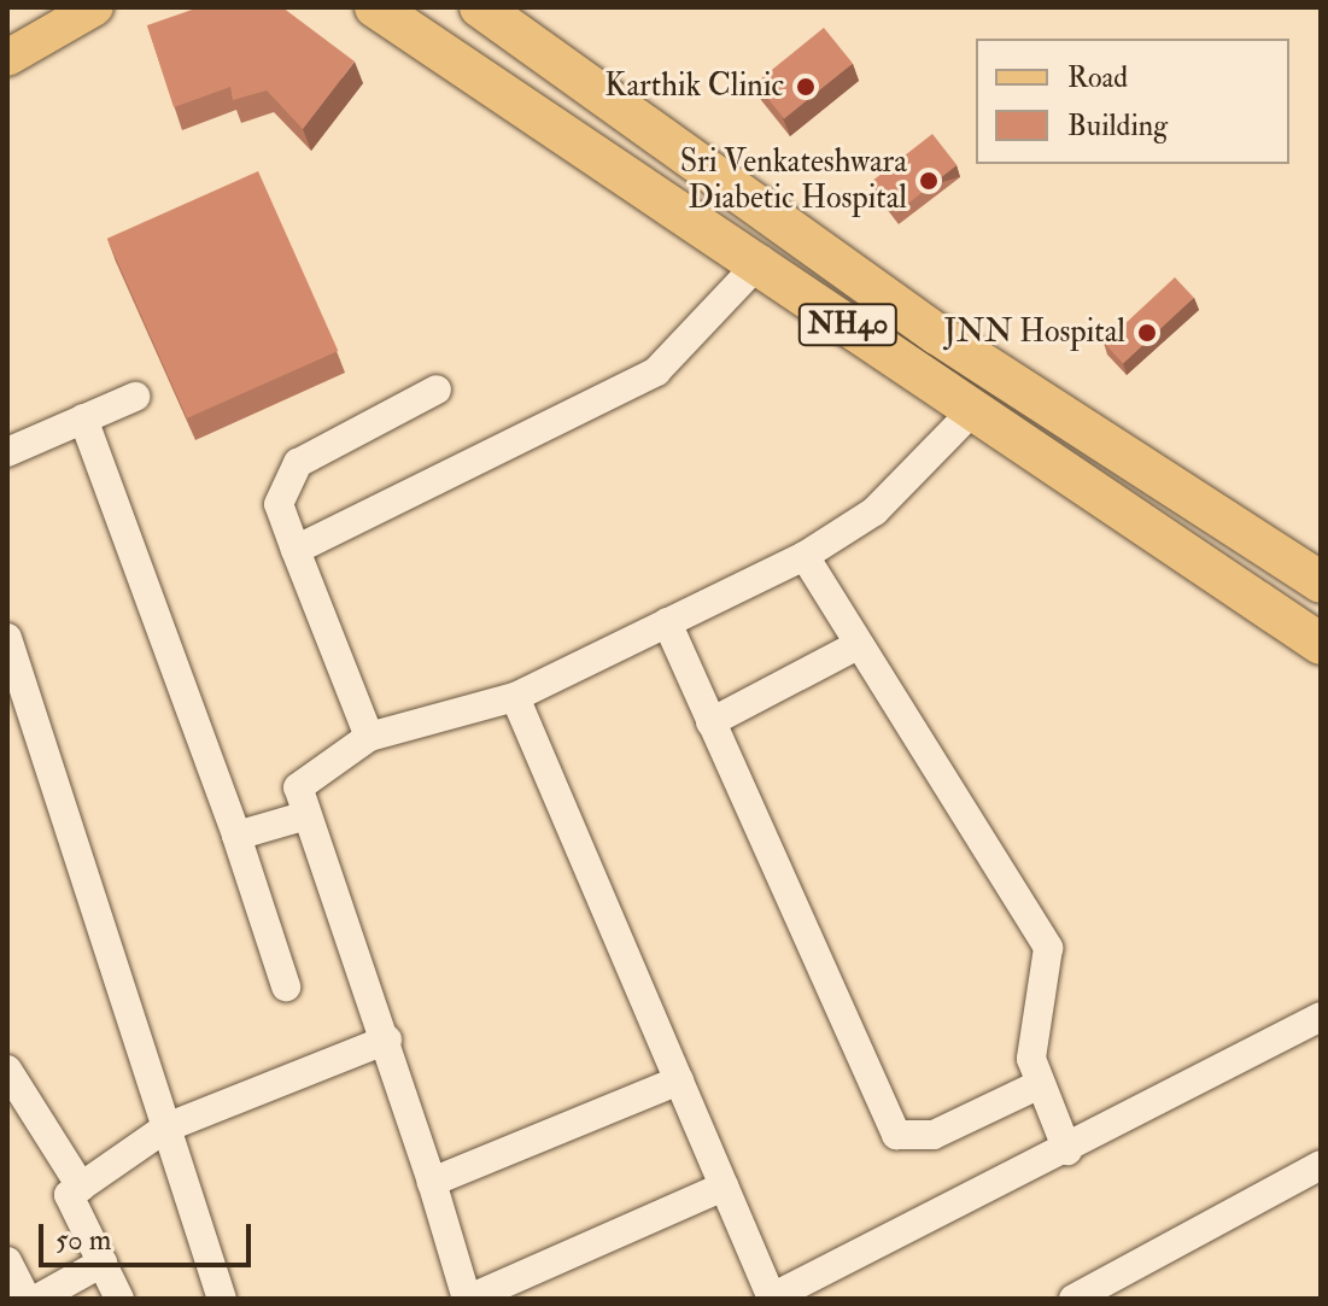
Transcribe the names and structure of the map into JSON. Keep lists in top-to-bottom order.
{
  "streets": {
    "highway": ["NH40"]
  },
  "places": ["Karthik Clinic", "Sri Venkateshwara Diabetic Hospital", "JNN Hospital"],
  "legend": ["Road", "Building"],
  "scale_bar": "50 m"
}
